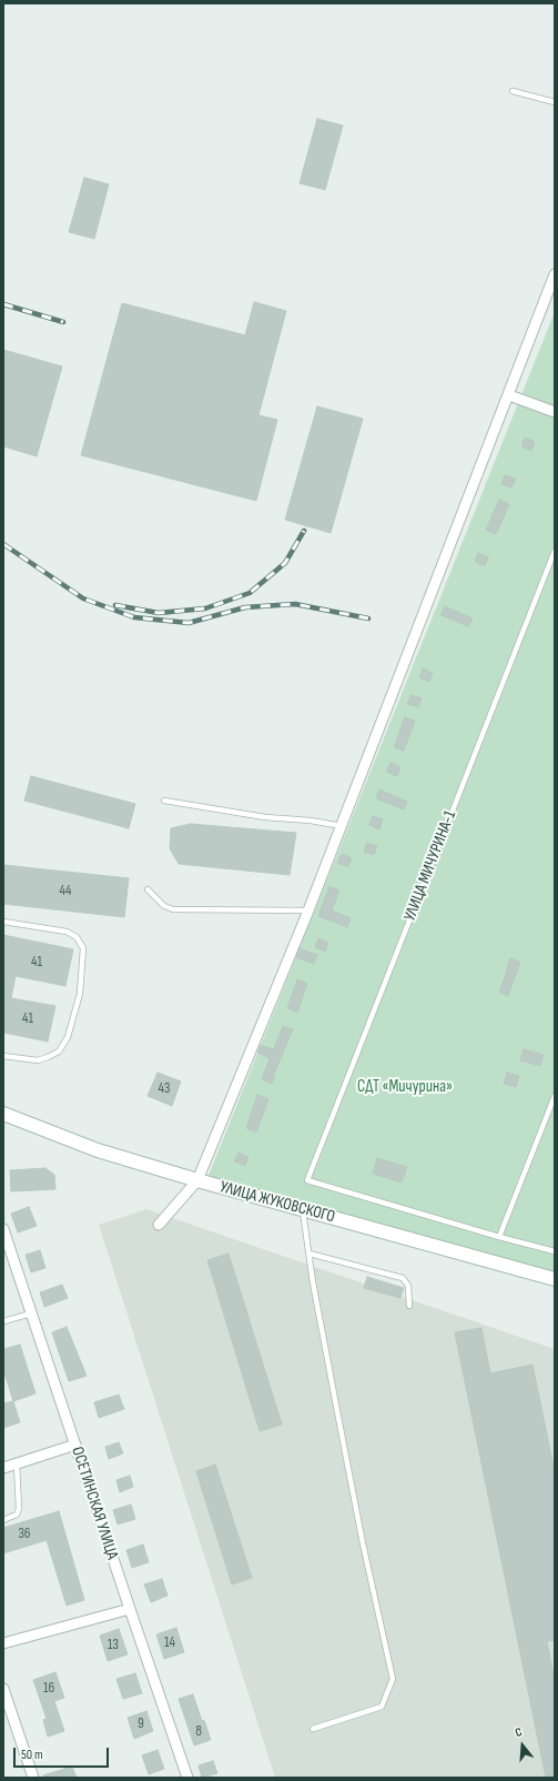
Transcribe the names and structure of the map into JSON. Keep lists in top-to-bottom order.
{
  "streets": {
    "main road": ["УЛИЦА ЖУКОВСКОГО"],
    "street": ["ОСЕТИНСКАЯ УЛИЦА"],
    "lane": ["УЛИЦА МИЧУРИНА-1"]
  },
  "parks": ["СДТ «Мичурина»"],
  "house_numbers": [
    "44",
    "41",
    "41",
    "43",
    "36",
    "14",
    "13",
    "16",
    "9",
    "8"
  ],
  "scale_bar": "50 m",
  "north": "top"
}
